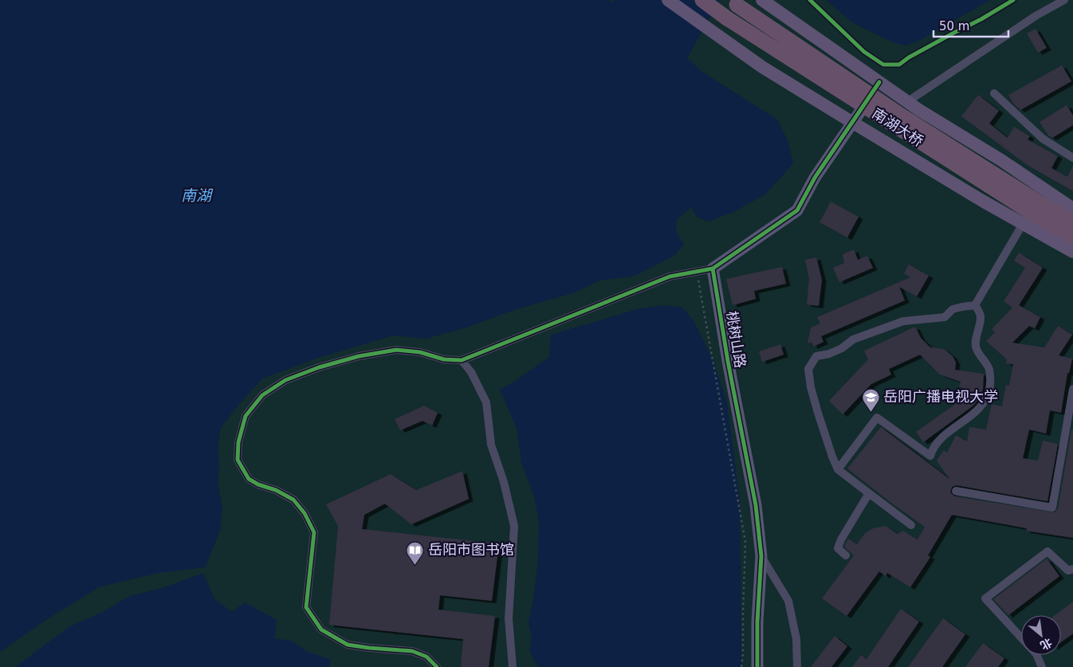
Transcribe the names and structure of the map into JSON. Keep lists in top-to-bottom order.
{
  "streets": {
    "highway": ["南湖大桥"],
    "street": ["桃树山路"]
  },
  "water": ["南湖"],
  "places": {
    "school or university": ["岳阳广播电视大学"],
    "library": ["岳阳市图书馆"]
  },
  "scale_bar": "50 m",
  "north": "bottom right"
}
